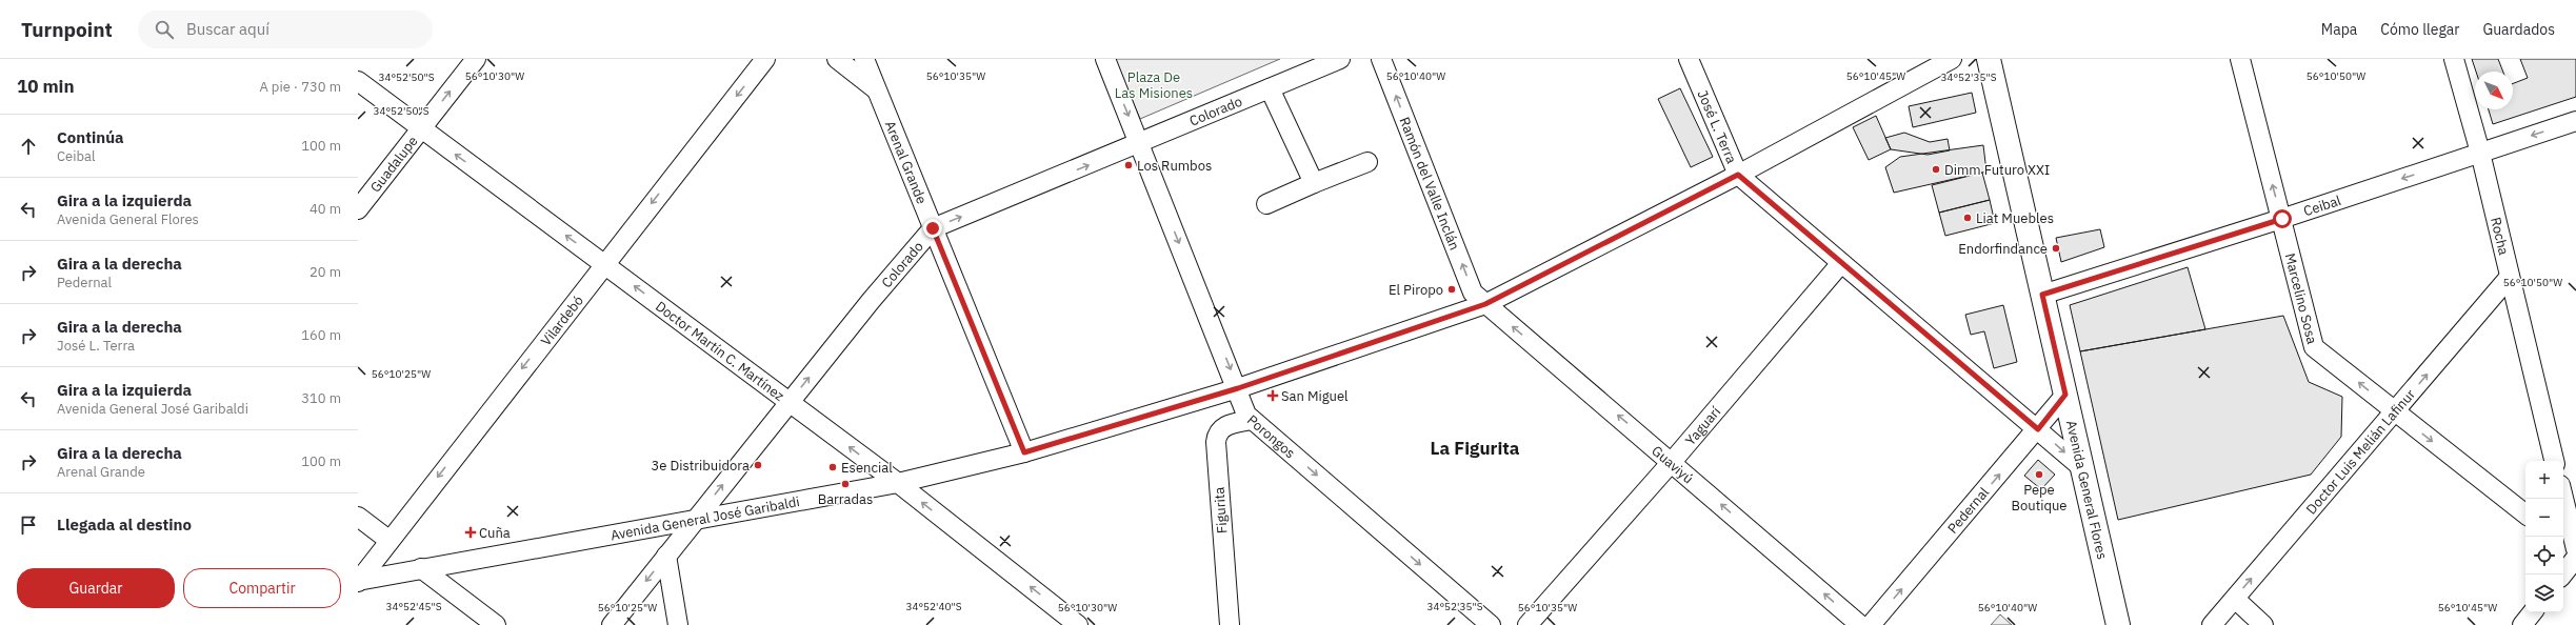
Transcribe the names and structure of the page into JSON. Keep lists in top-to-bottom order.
{
  "streets": {
    "main road": ["Avenida General Flores"],
    "street": [
      "Colorado",
      "José L. Terra",
      "Arenal Grande",
      "Guadalupe",
      "Ramón del Valle Inclán",
      "Ceibal",
      "Rocha",
      "Marcelino Sosa",
      "Vilardebó",
      "Doctor Martín C. Martínez",
      "Yaguarí",
      "Porongos",
      "Doctor Luis Melián Lafinur",
      "Guaviyú",
      "Figurita",
      "Pedernal",
      "Avenida General José Garibaldi"
    ]
  },
  "crossings": [
    ["Colorado", "Arenal Grande"],
    ["Colorado", "Doctor Martín C. Martínez"],
    ["Colorado", "Porongos"],
    ["Colorado", "Avenida General José Garibaldi"],
    ["José L. Terra", "Yaguarí"],
    ["José L. Terra", "Avenida General Flores"],
    ["José L. Terra", "Pedernal"],
    ["José L. Terra", "Avenida General José Garibaldi"],
    ["Arenal Grande", "Avenida General José Garibaldi"],
    ["Guadalupe", "Doctor Martín C. Martínez"],
    ["Ramón del Valle Inclán", "Guaviyú"],
    ["Ramón del Valle Inclán", "Avenida General José Garibaldi"],
    ["Ceibal", "Rocha"],
    ["Ceibal", "Marcelino Sosa"],
    ["Ceibal", "Avenida General Flores"],
    ["Rocha", "Doctor Luis Melián Lafinur"],
    ["Marcelino Sosa", "Doctor Luis Melián Lafinur"],
    ["Vilardebó", "Doctor Martín C. Martínez"],
    ["Vilardebó", "Avenida General José Garibaldi"],
    ["Doctor Martín C. Martínez", "Avenida General José Garibaldi"],
    ["Yaguarí", "Guaviyú"],
    ["Porongos", "Figurita"],
    ["Porongos", "Avenida General José Garibaldi"],
    ["Guaviyú", "Avenida General José Garibaldi"],
    ["Avenida General Flores", "Pedernal"]
  ],
  "one_way": [
    "Guadalupe",
    "Ceibal",
    "Vilardebó",
    "Doctor Martín C. Martínez",
    "Porongos",
    "Doctor Luis Melián Lafinur",
    "Guaviyú",
    "Pedernal"
  ],
  "districts": ["La Figurita"],
  "parks": ["Plaza De Las Misiones"],
  "places": {
    "other": [
      "Los Rumbos",
      "Dimm Futuro XXI",
      "Liat Muebles",
      "Endorfindance",
      "El Piropo",
      "3e Distribuidora",
      "Esencial",
      "Pepe Boutique",
      "Barradas"
    ],
    "health": ["San Miguel", "Cuña"]
  },
  "north": "bottom right",
  "page": {
    "header": "Turnpoint",
    "search": "Buscar aquí",
    "nav": ["Mapa", "Cómo llegar", "Guardados"],
    "heading": ["10 min", "A pie · 730 m"],
    "list": [
      ["Continúa", "Ceibal", "100 m"],
      ["Gira a la izquierda", "Avenida General Flores", "40 m"],
      ["Gira a la derecha", "Pedernal", "20 m"],
      ["Gira a la derecha", "José L. Terra", "160 m"],
      ["Gira a la izquierda", "Avenida General José Garibaldi", "310 m"],
      ["Gira a la derecha", "Arenal Grande", "100 m"],
      "Llegada al destino"
    ],
    "map_buttons": ["+", "−"],
    "buttons": ["Guardar", "Compartir"]
  },
  "coordinates": [
    "56°10'50\"W",
    "56°10'30\"W",
    "56°10'35\"W",
    "56°10'40\"W",
    "56°10'45\"W",
    "34°52'35\"S",
    "34°52'50\"S",
    "56°10'25\"W",
    "34°52'45\"S",
    "34°52'40\"S"
  ]
}
